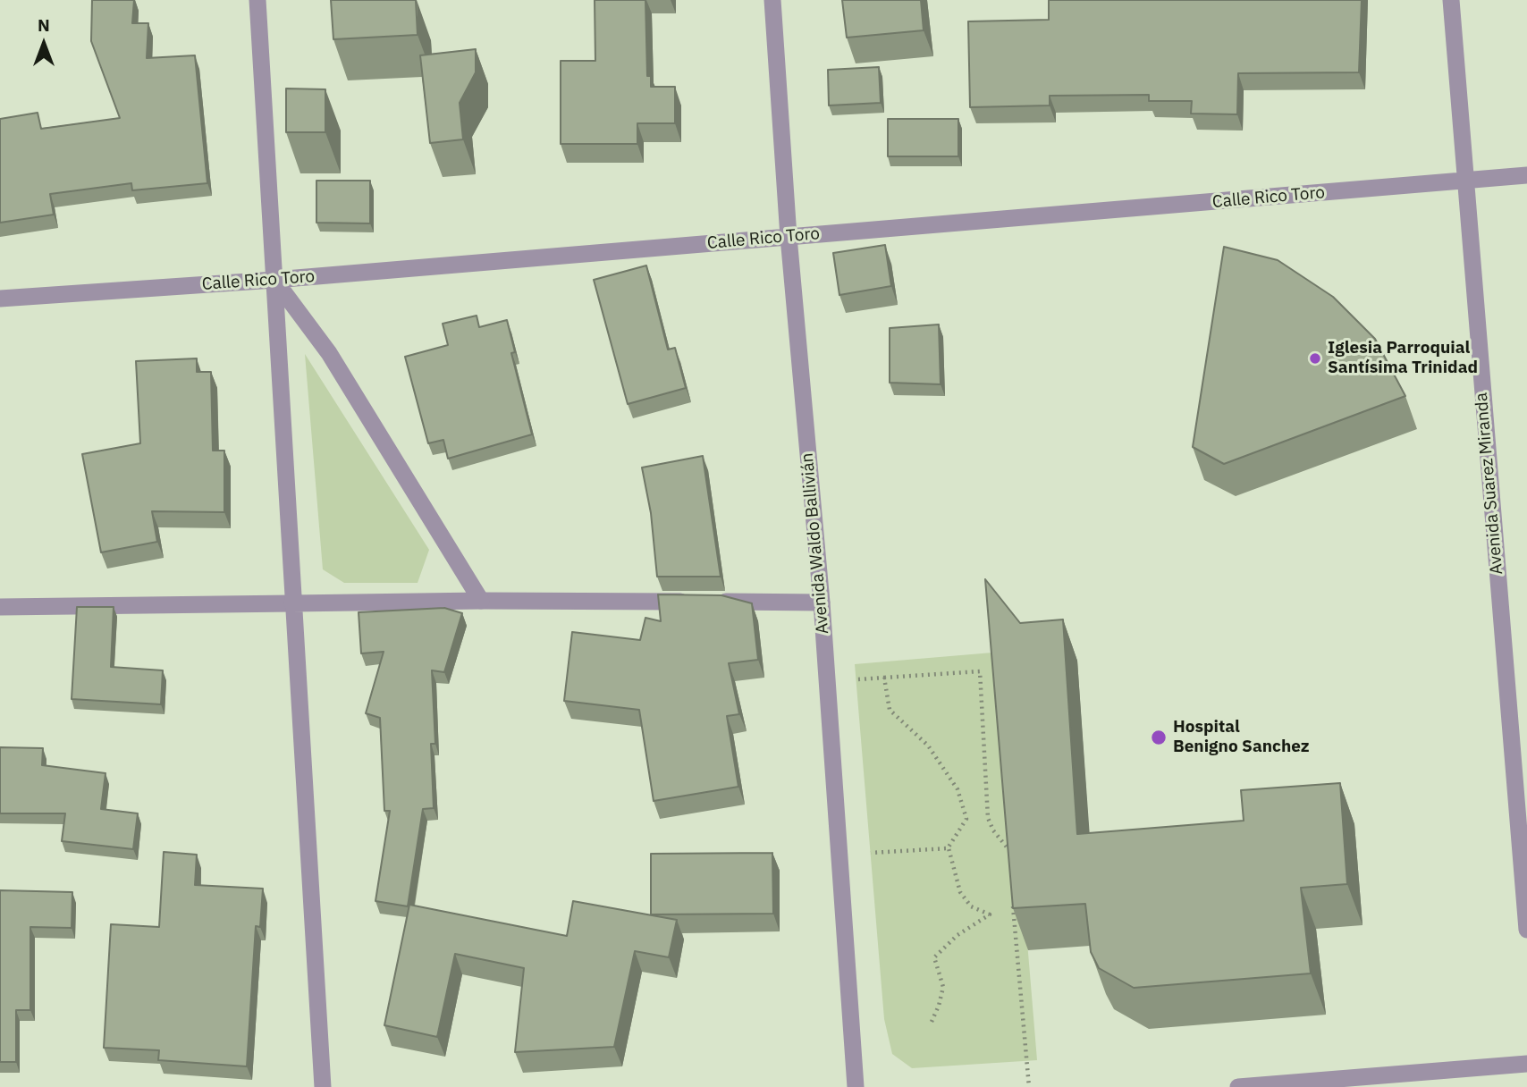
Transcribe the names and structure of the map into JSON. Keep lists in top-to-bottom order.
{
  "streets": {
    "street": ["Calle Rico Toro", "Avenida Suarez Miranda", "Avenida Waldo Ballivián"]
  },
  "crossings": [
    ["Calle Rico Toro", "Avenida Suarez Miranda"],
    ["Calle Rico Toro", "Avenida Waldo Ballivián"]
  ],
  "places": ["Iglesia Parroquial Santísima Trinidad", "Hospital Benigno Sanchez"],
  "north": "top"
}
